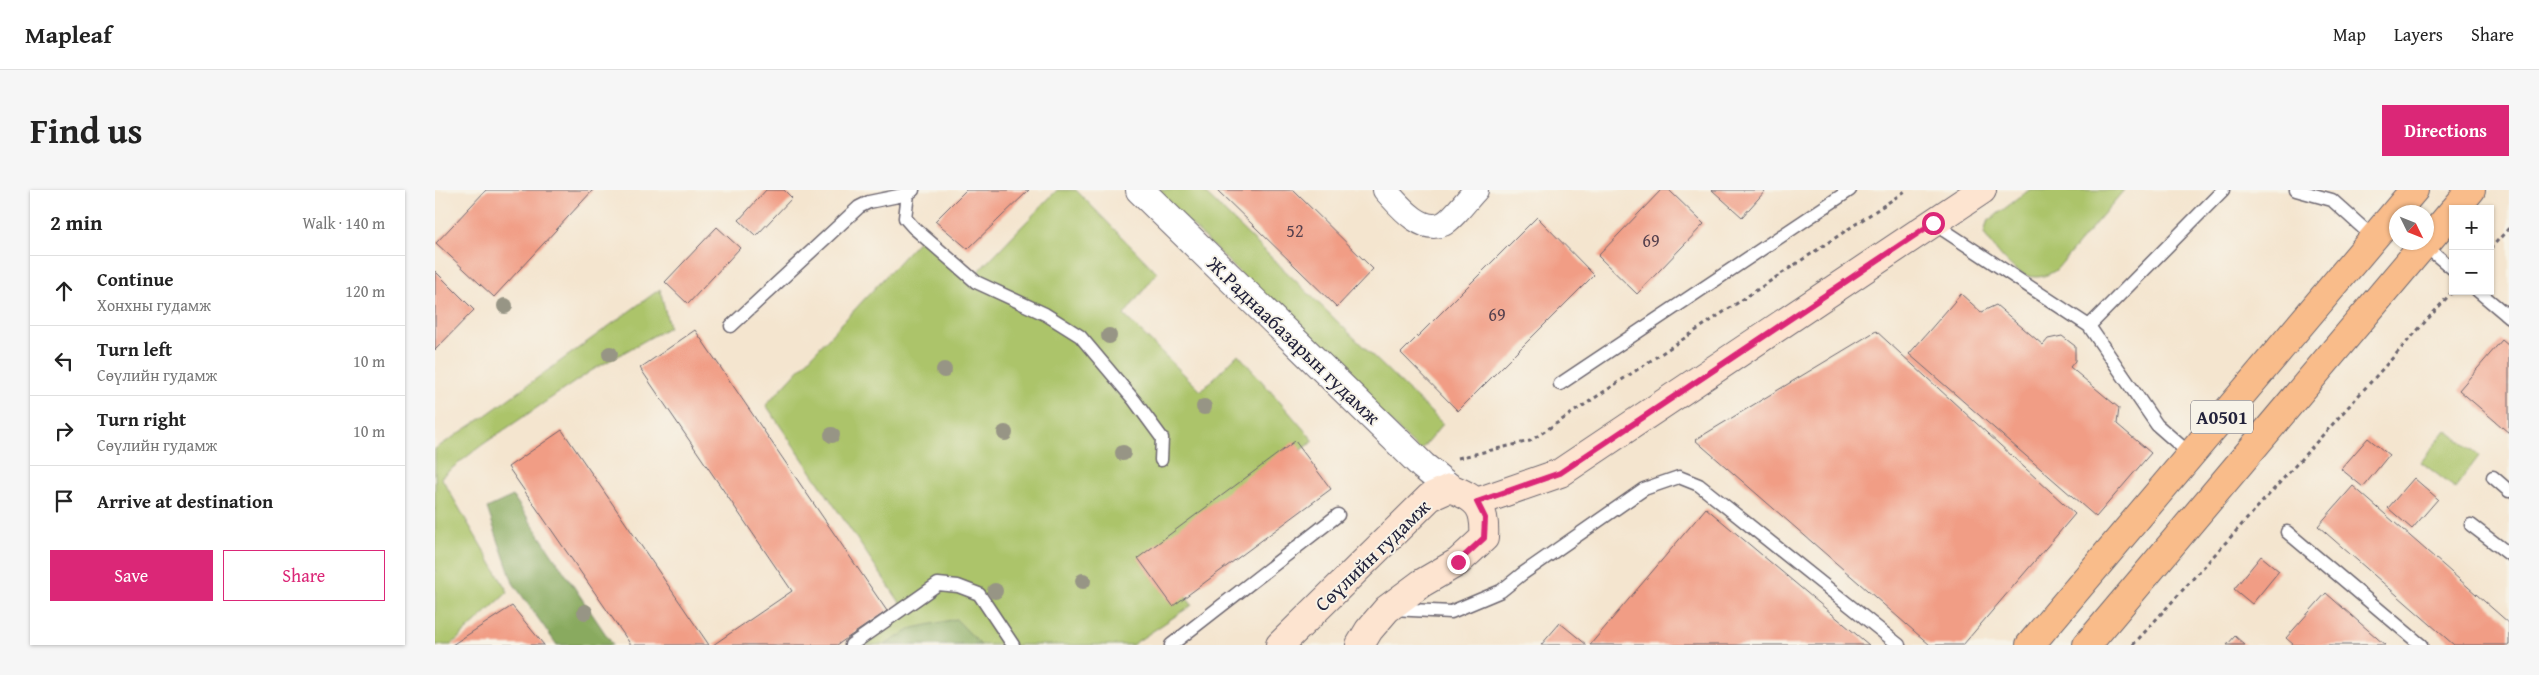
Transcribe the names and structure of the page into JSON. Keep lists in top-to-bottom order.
{
  "streets": {
    "highway": ["A0501"],
    "main road": ["Сөүлийн гудамж"],
    "street": ["Ж.Раднаабазарын гудамж"]
  },
  "crossings": [
    ["Ж.Раднаабазарын гудамж", "Сөүлийн гудамж"]
  ],
  "house_numbers": ["52", "69", "69"],
  "north": "bottom right",
  "page": {
    "header": "Mapleaf",
    "nav": ["Map", "Layers", "Share"],
    "title": "Find us",
    "buttons": [
      "Directions",
      ["Save", "Share"]
    ],
    "heading": ["2 min", "Walk · 140 m"],
    "map_buttons": ["+", "−"],
    "list": [
      ["Continue", "Хонхны гудамж", "120 m"],
      ["Turn left", "Сөүлийн гудамж", "10 m"],
      ["Turn right", "Сөүлийн гудамж", "10 m"],
      "Arrive at destination"
    ]
  }
}
